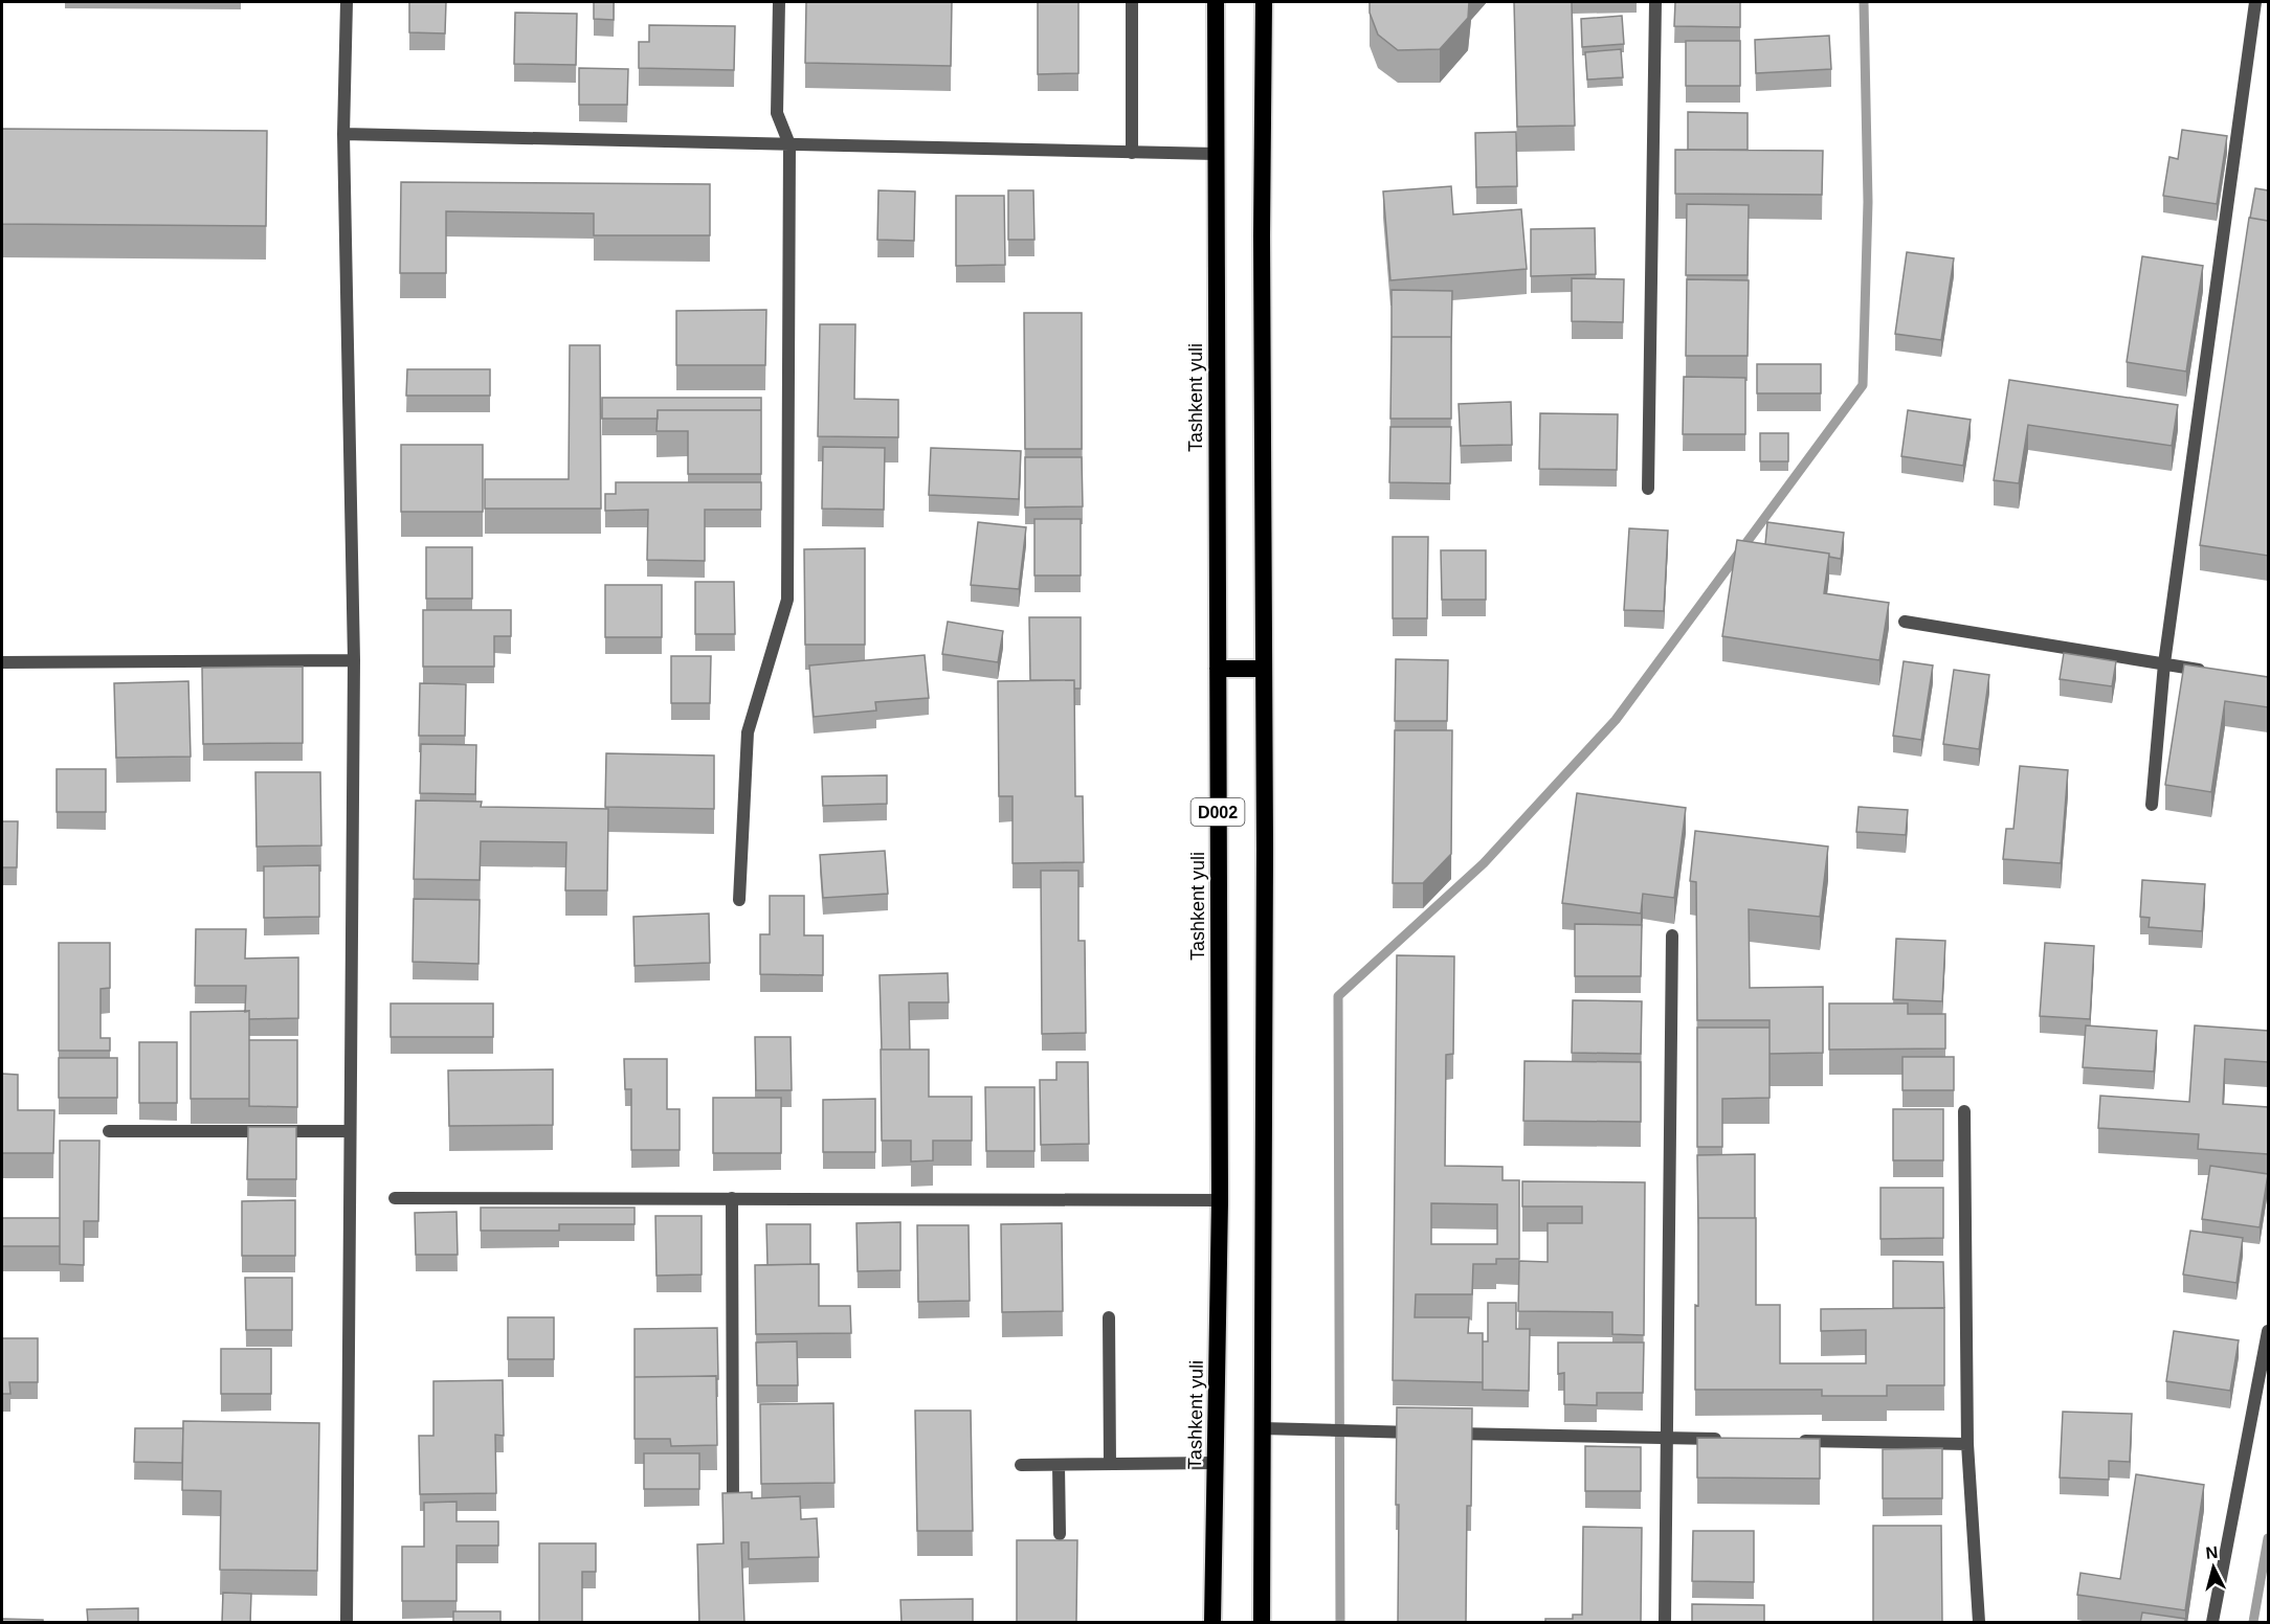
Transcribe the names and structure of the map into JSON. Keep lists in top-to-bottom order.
{
  "streets": {
    "highway": ["Tashkent yuli", "D002"]
  },
  "north": "top"
}
